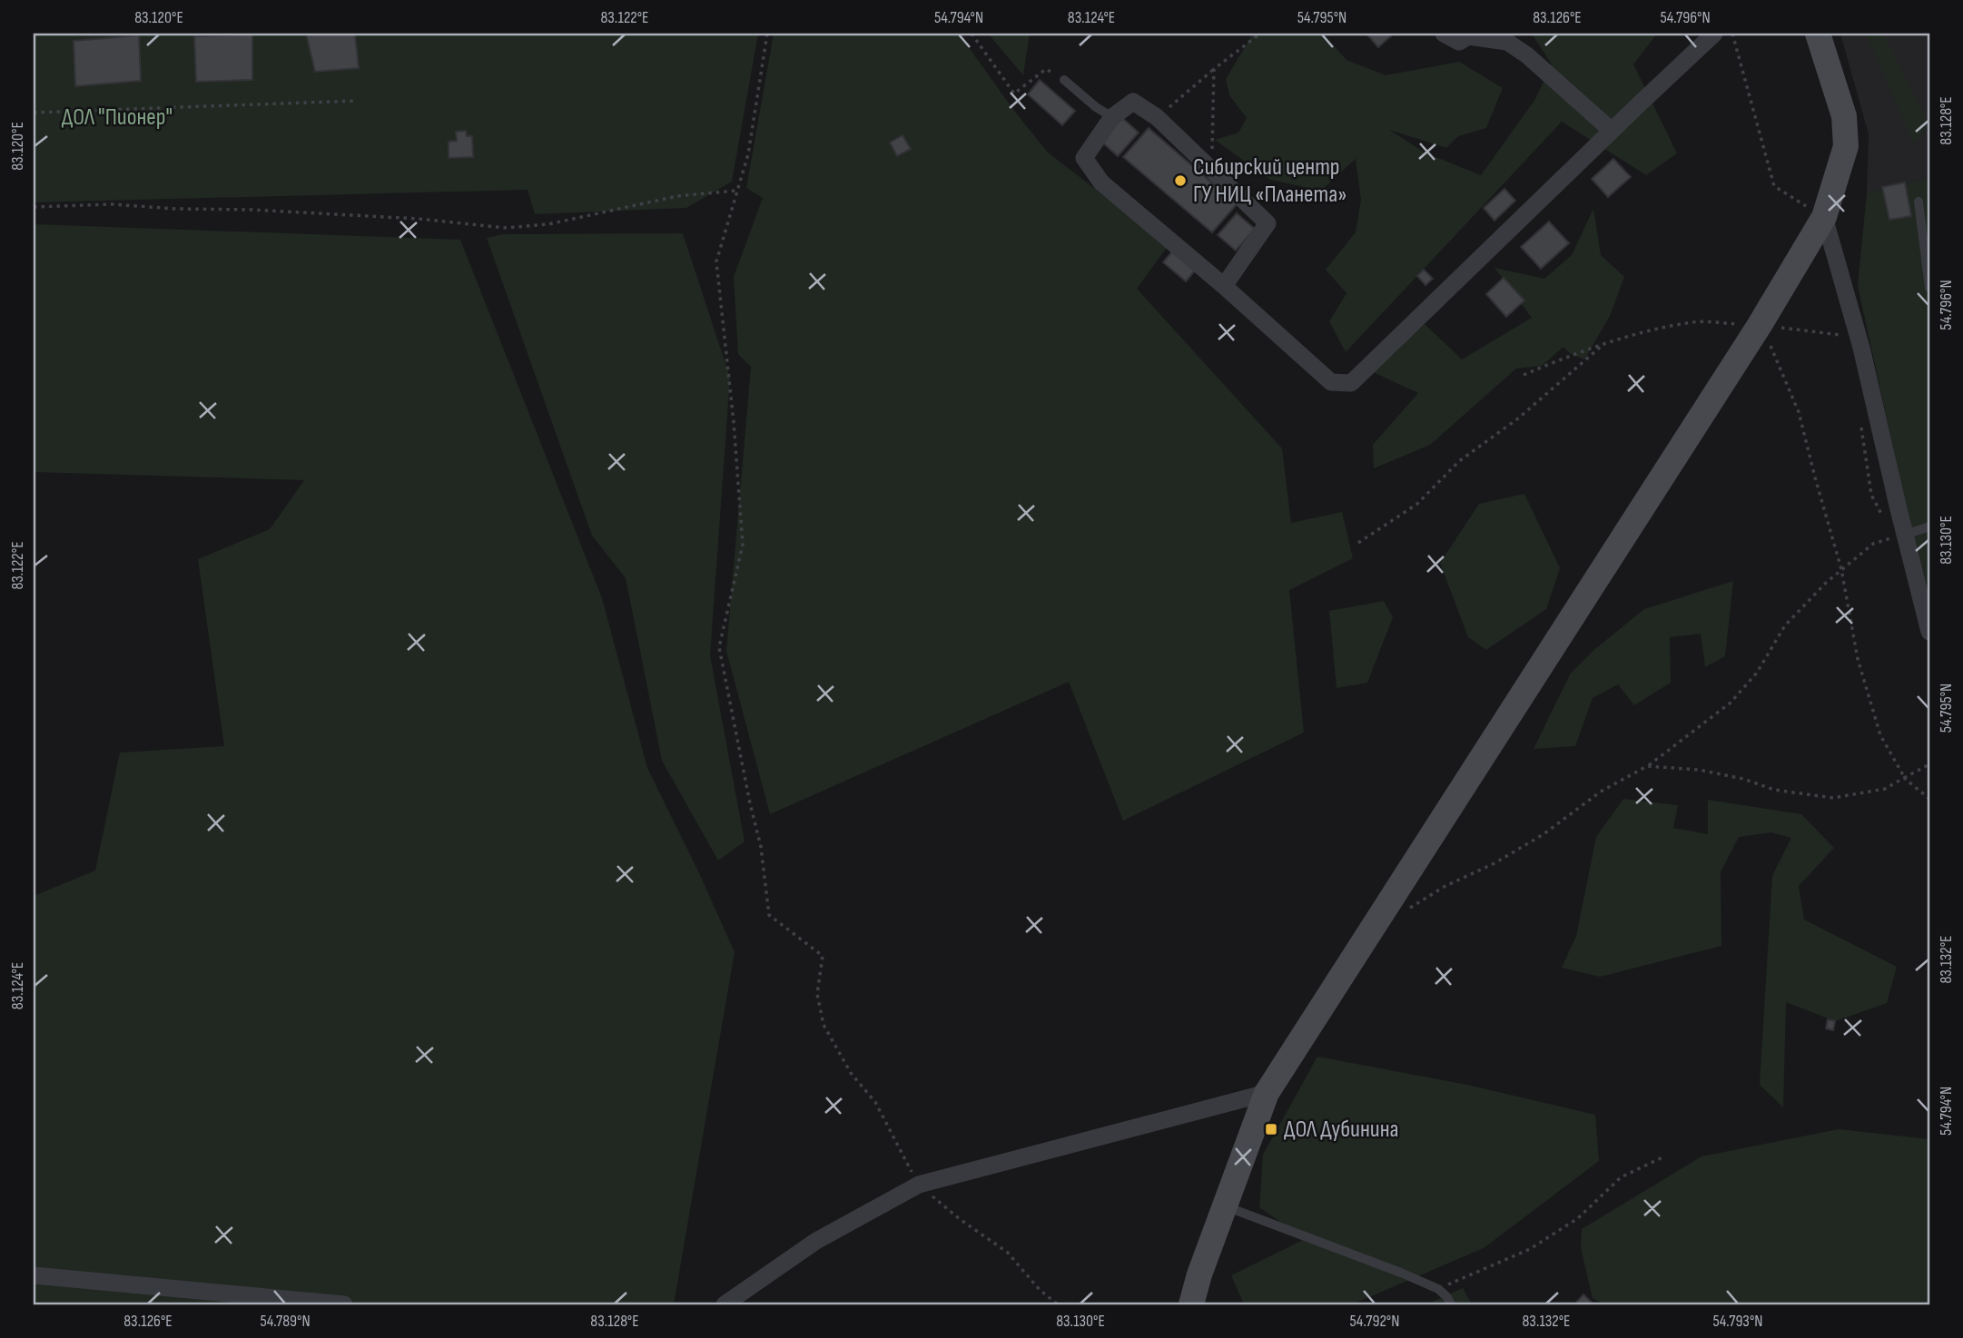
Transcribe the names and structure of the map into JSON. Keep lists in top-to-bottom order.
{
  "parks": ["ДОЛ \"Пионер\""],
  "places": {
    "other": ["Сибирский центр ГУ НИЦ «Планета»"],
    "transit": ["ДОЛ Дубинина"]
  },
  "coordinates": [
    "83.120°E",
    "83.122°E",
    "54.794°N",
    "83.124°E",
    "54.795°N",
    "83.126°E",
    "54.796°N",
    "83.128°E",
    "83.130°E",
    "83.132°E",
    "54.789°N",
    "54.792°N",
    "54.793°N"
  ]
}
